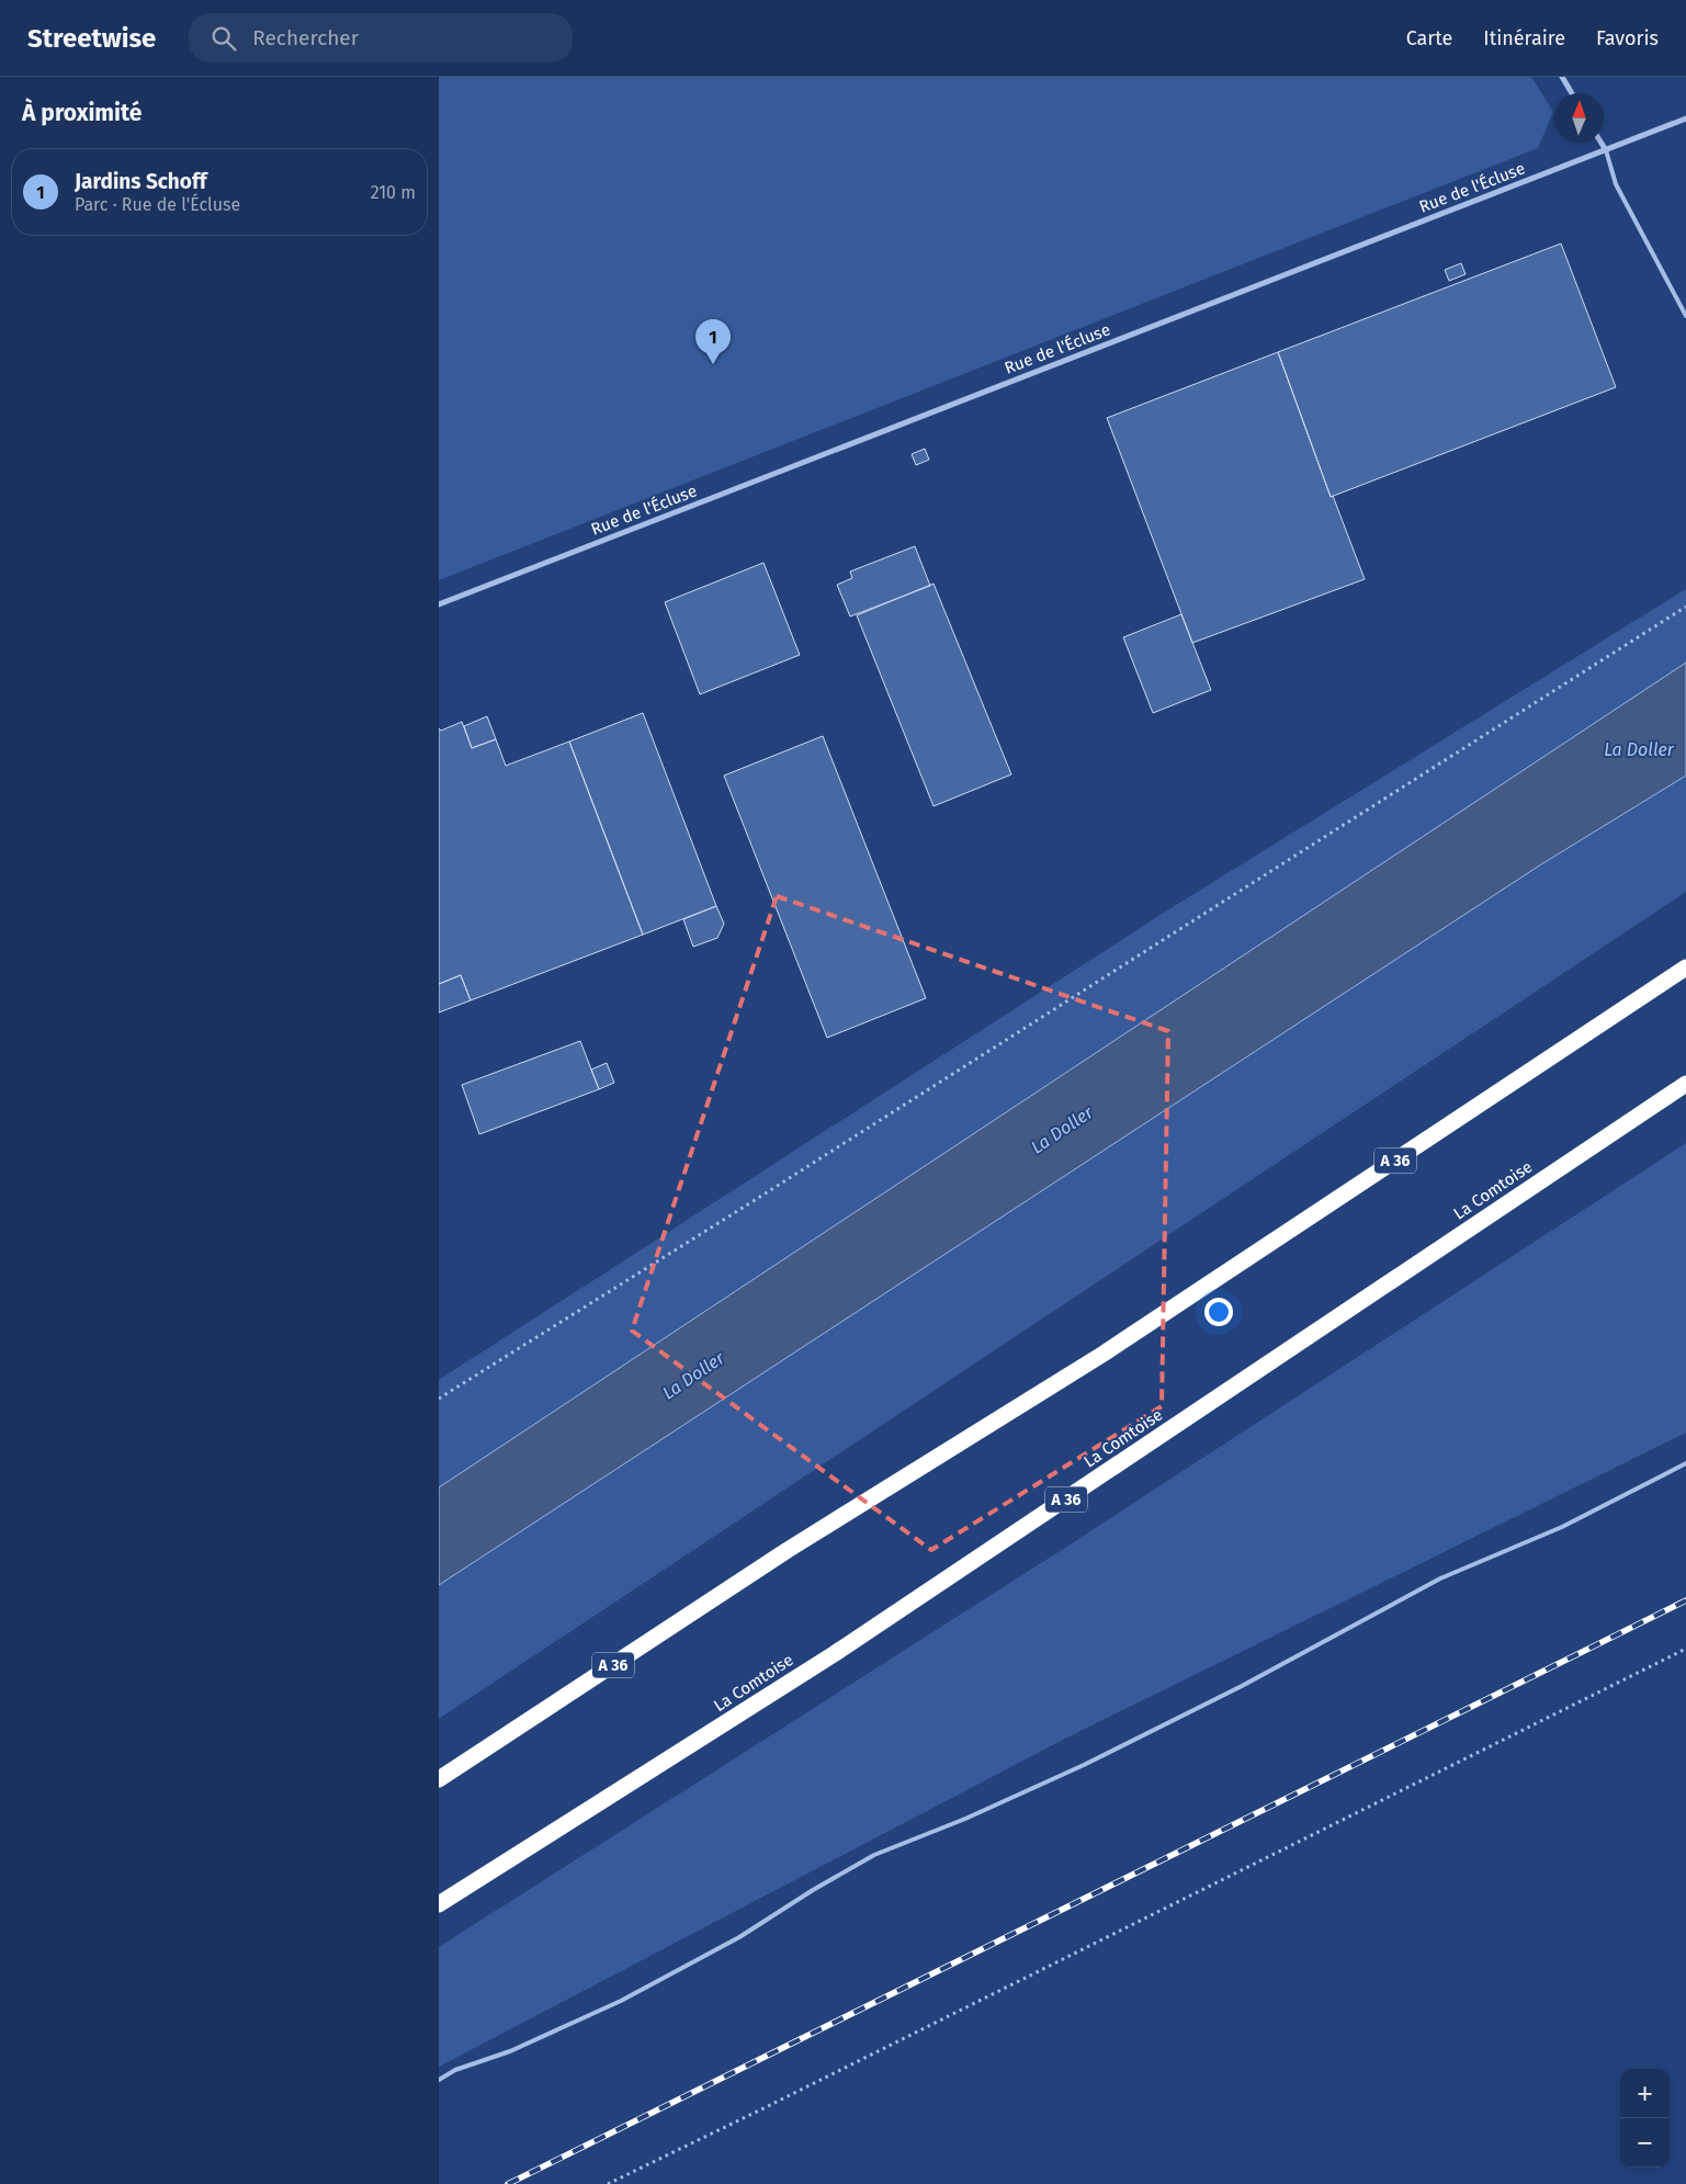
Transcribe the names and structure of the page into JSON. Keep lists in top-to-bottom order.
{
  "streets": {
    "highway": ["A 36", "La Comtoise"],
    "street": ["Rue de l'Écluse"]
  },
  "water": ["La Doller"],
  "north": "top",
  "page": {
    "header": "Streetwise",
    "search": "Rechercher",
    "nav": ["Carte", "Itinéraire", "Favoris"],
    "heading": "À proximité",
    "list": [
      {
        "mark": "1",
        "name": "Jardins Schoff",
        "note": "Parc · Rue de l'Écluse",
        "value": "210 m"
      }
    ],
    "pins": "1",
    "map_buttons": ["+", "−"]
  }
}
